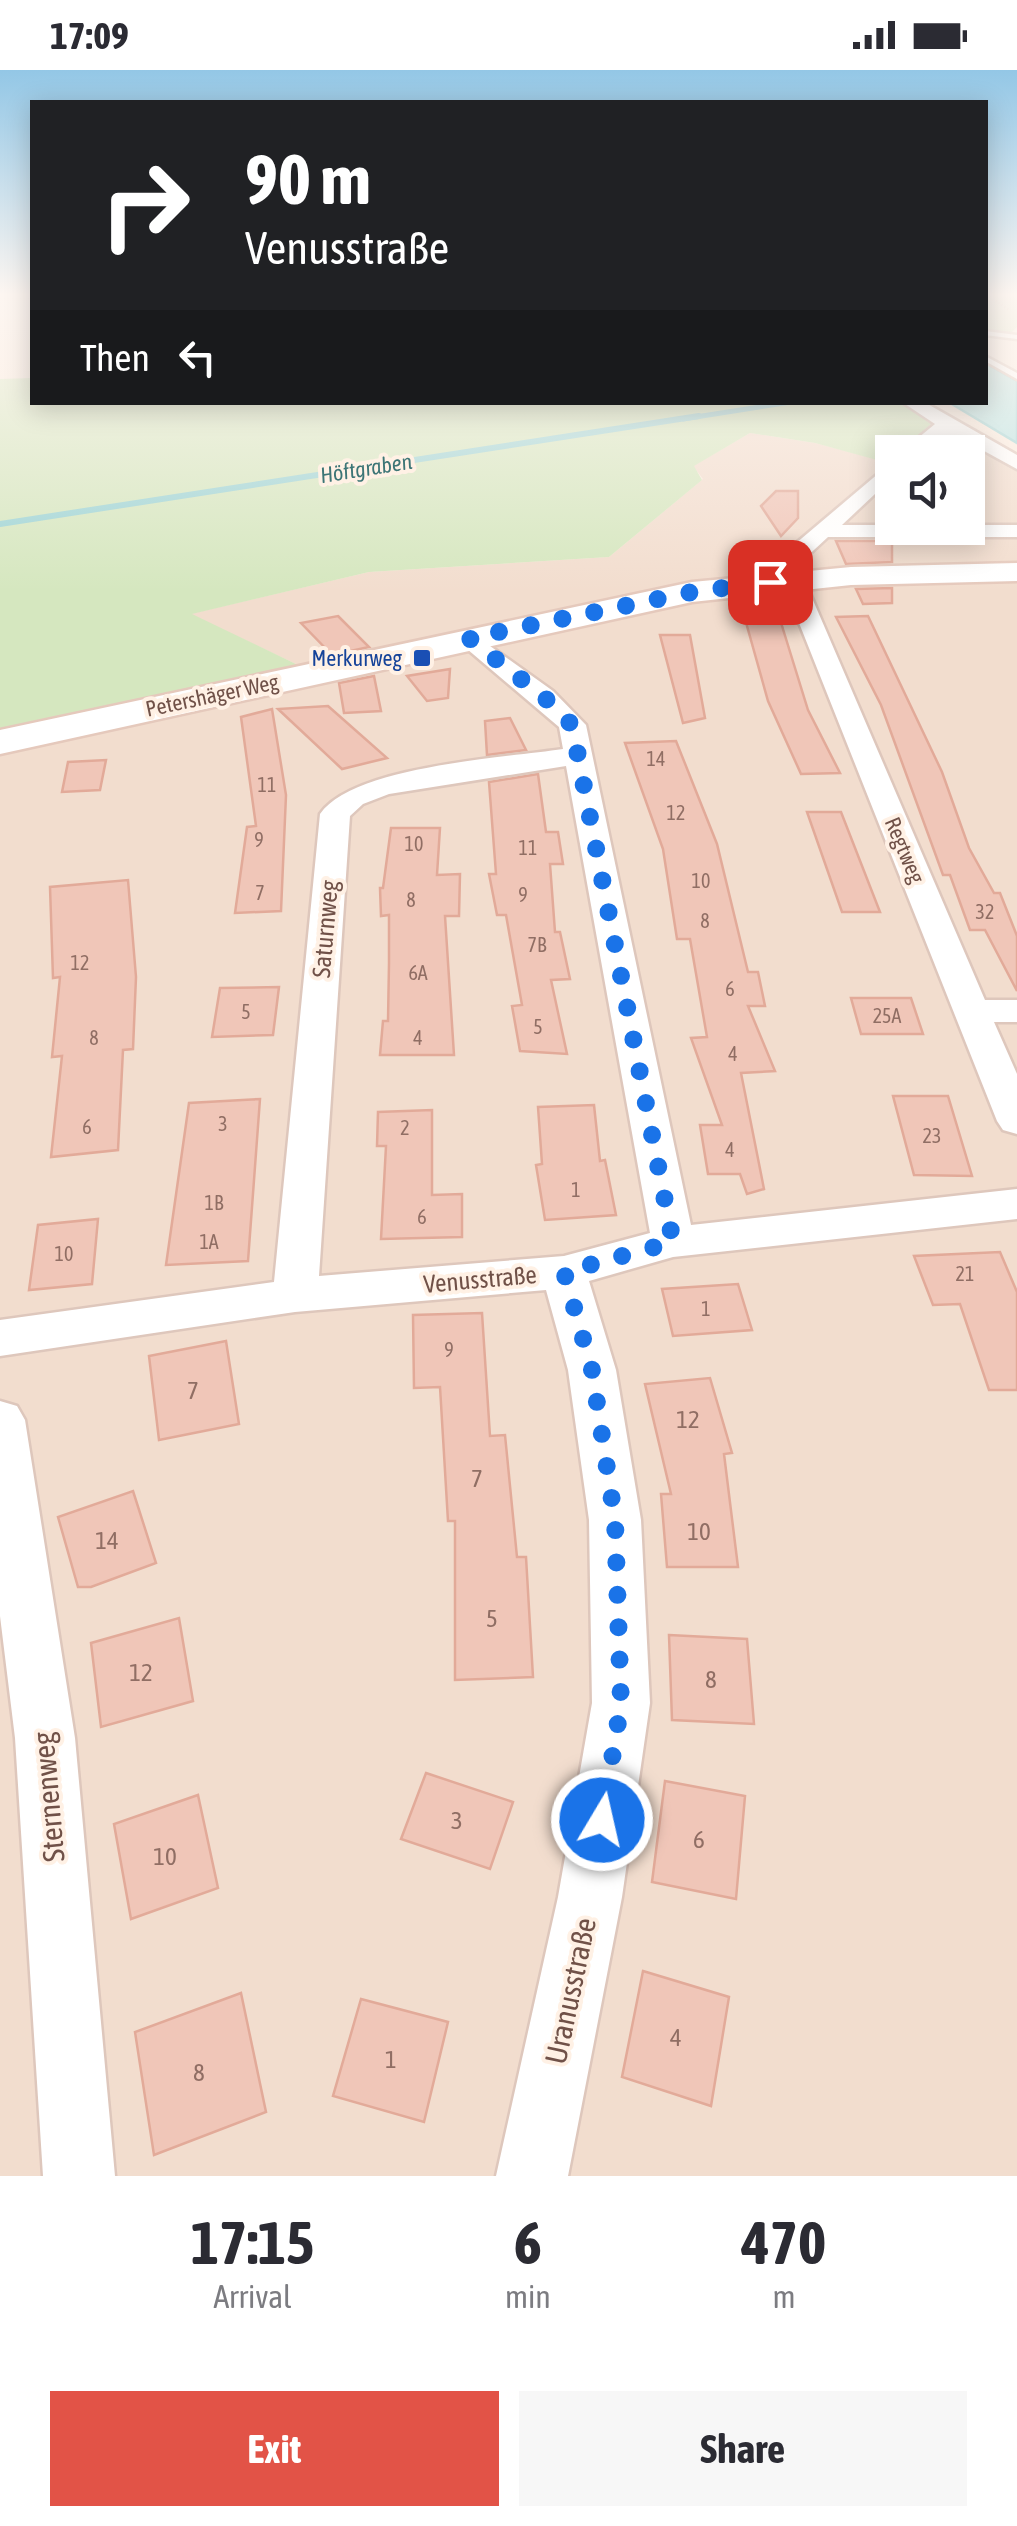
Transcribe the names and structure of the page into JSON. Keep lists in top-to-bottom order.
{
  "streets": {
    "street": [
      "Petershäger Weg",
      "Regtweg",
      "Saturnweg",
      "Venusstraße",
      "Sternenweg",
      "Uranusstraße"
    ]
  },
  "crossings": [
    ["Petershäger Weg", "Regtweg"],
    ["Saturnweg", "Venusstraße"],
    ["Venusstraße", "Uranusstraße"]
  ],
  "water": ["Höftgraben"],
  "places": {
    "transit": ["Merkurweg"]
  },
  "house_numbers": [
    "14",
    "11",
    "12",
    "9",
    "10",
    "11",
    "10",
    "7",
    "9",
    "8",
    "32",
    "8",
    "7B",
    "12",
    "6A",
    "6",
    "5",
    "25A",
    "5",
    "8",
    "4",
    "4",
    "3",
    "6",
    "2",
    "23",
    "4",
    "1",
    "1B",
    "6",
    "1A",
    "10",
    "21",
    "1",
    "9",
    "7",
    "12",
    "7",
    "10",
    "14",
    "5",
    "12",
    "8",
    "3",
    "6",
    "10",
    "4",
    "1",
    "8"
  ],
  "page": {
    "status": "17:09",
    "turn": ["90 m", "Venusstraße"],
    "then": "Then",
    "eta": [
      "17:15",
      "Arrival",
      "6",
      "min",
      "470",
      "m"
    ],
    "buttons": ["Exit", "Share"]
  }
}
